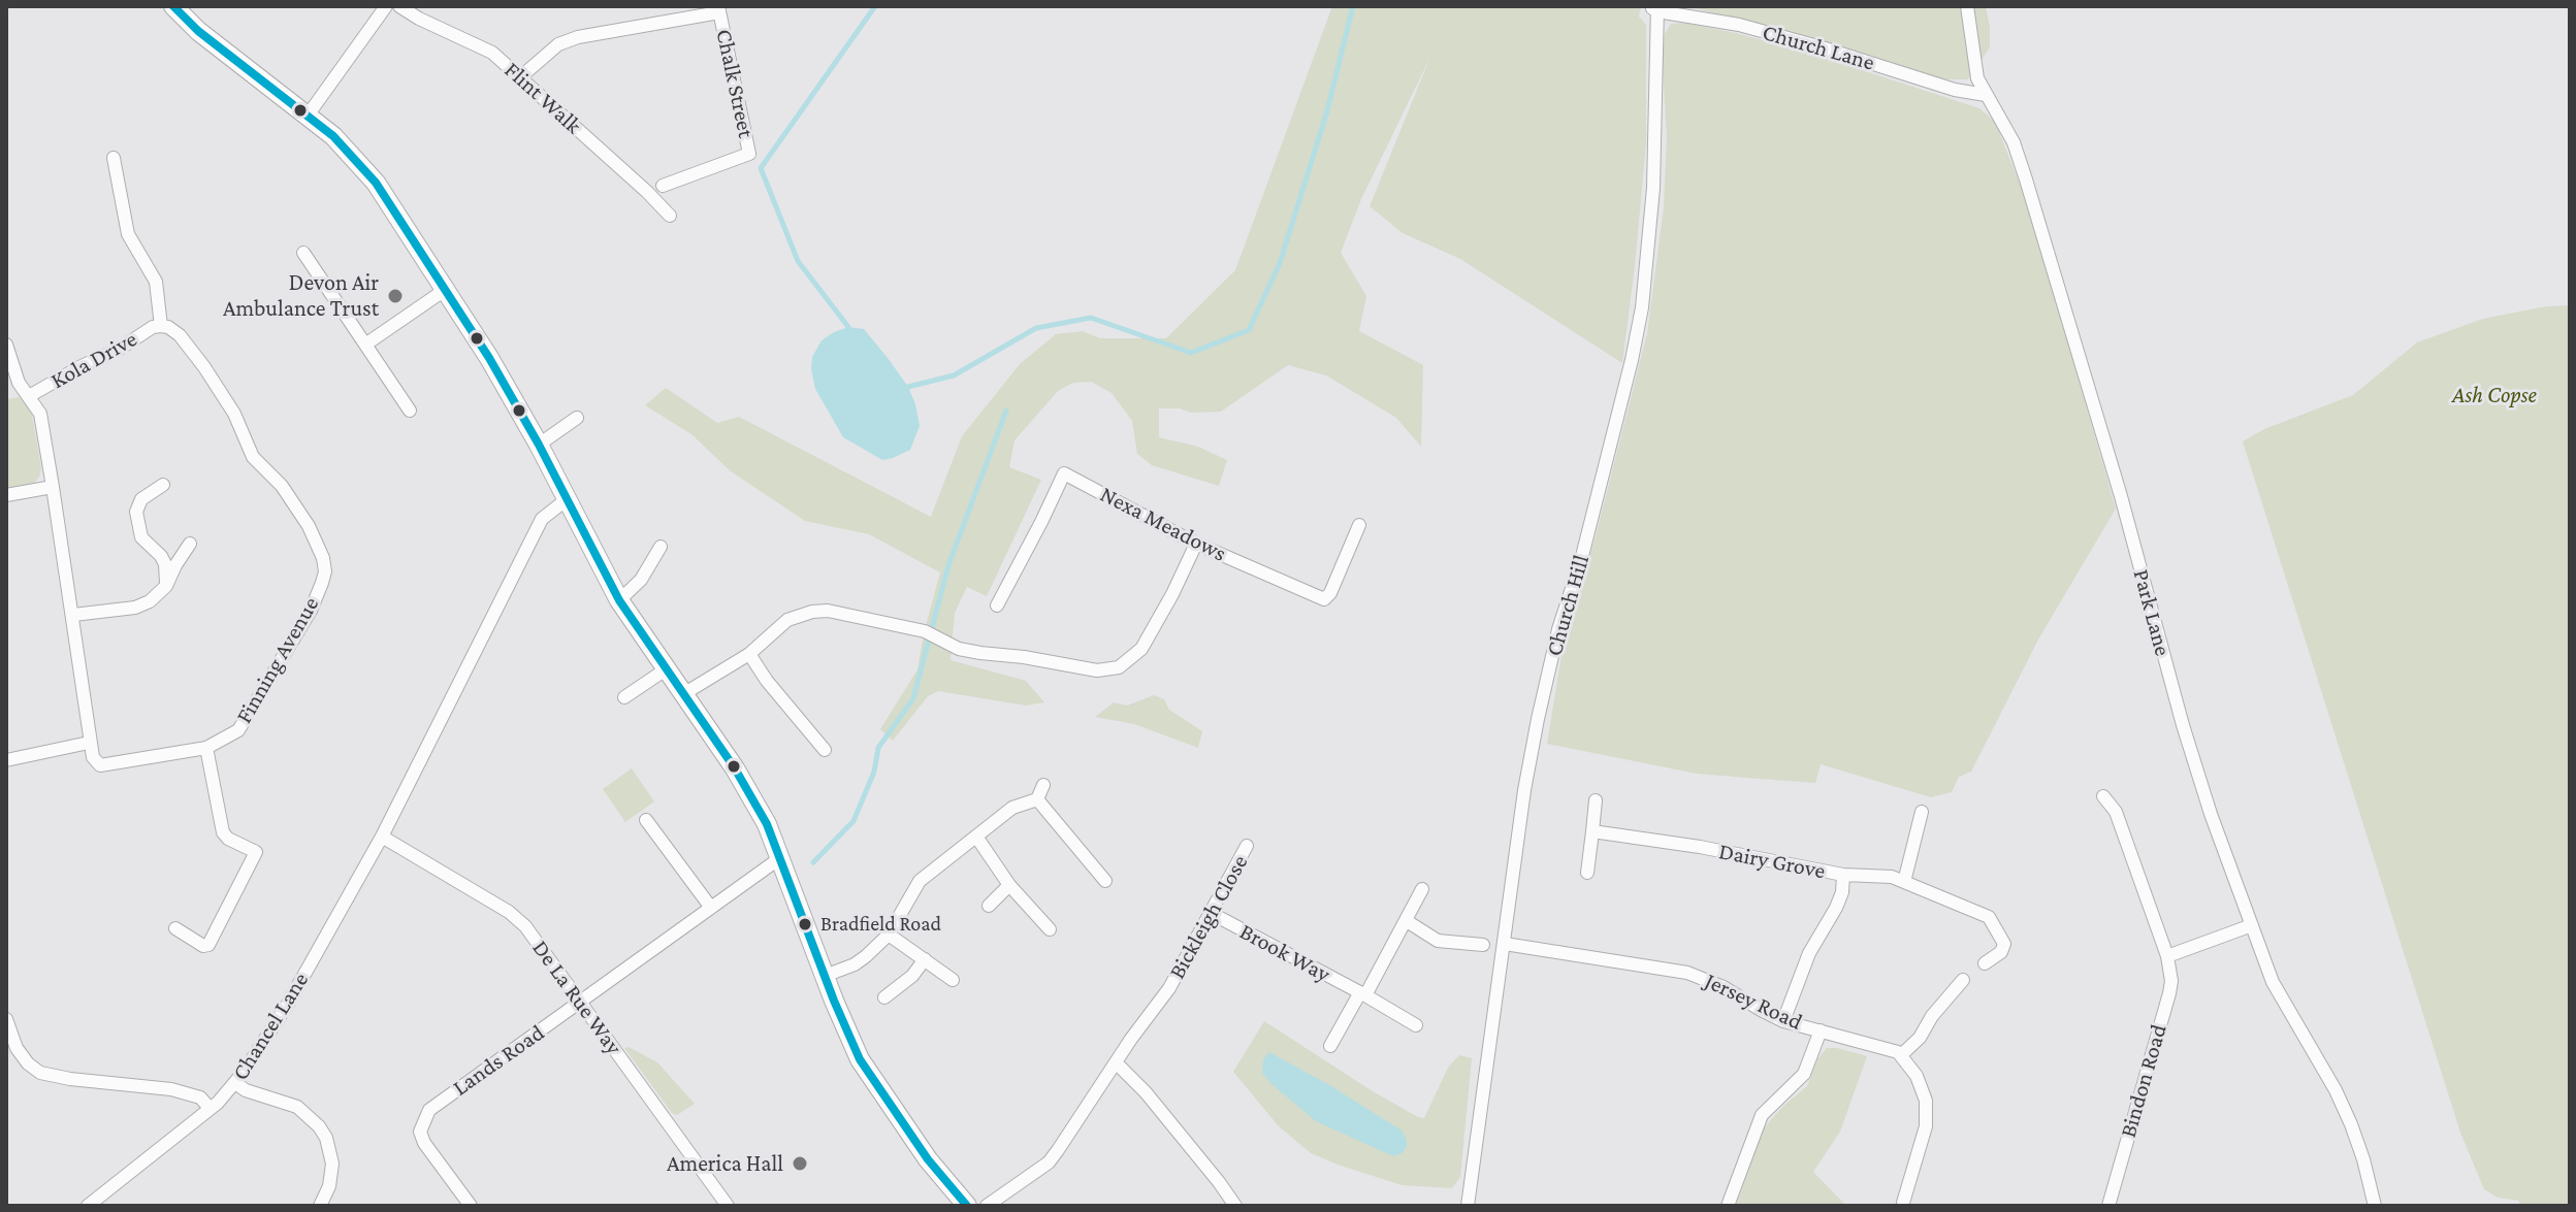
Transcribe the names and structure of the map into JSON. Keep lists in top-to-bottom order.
{
  "streets": {
    "street": [
      "Church Lane",
      "Chalk Street",
      "Flint Walk",
      "Kola Drive",
      "Nexa Meadows",
      "Church Hill",
      "Park Lane",
      "Finning Avenue",
      "Dairy Grove",
      "Bickleigh Close",
      "Brook Way",
      "De La Rue Way",
      "Jersey Road",
      "Chancel Lane",
      "Lands Road",
      "Bindon Road"
    ]
  },
  "crossings": [
    ["Church Lane", "Church Hill"],
    ["Church Lane", "Park Lane"],
    ["Kola Drive", "Finning Avenue"],
    ["Church Hill", "Jersey Road"],
    ["Dairy Grove", "Jersey Road"],
    ["Bickleigh Close", "Brook Way"],
    ["De La Rue Way", "Chancel Lane"],
    ["De La Rue Way", "Lands Road"]
  ],
  "parks": ["Ash Copse"],
  "places": ["Devon Air Ambulance Trust", "Bradfield Road", "America Hall"]
}
